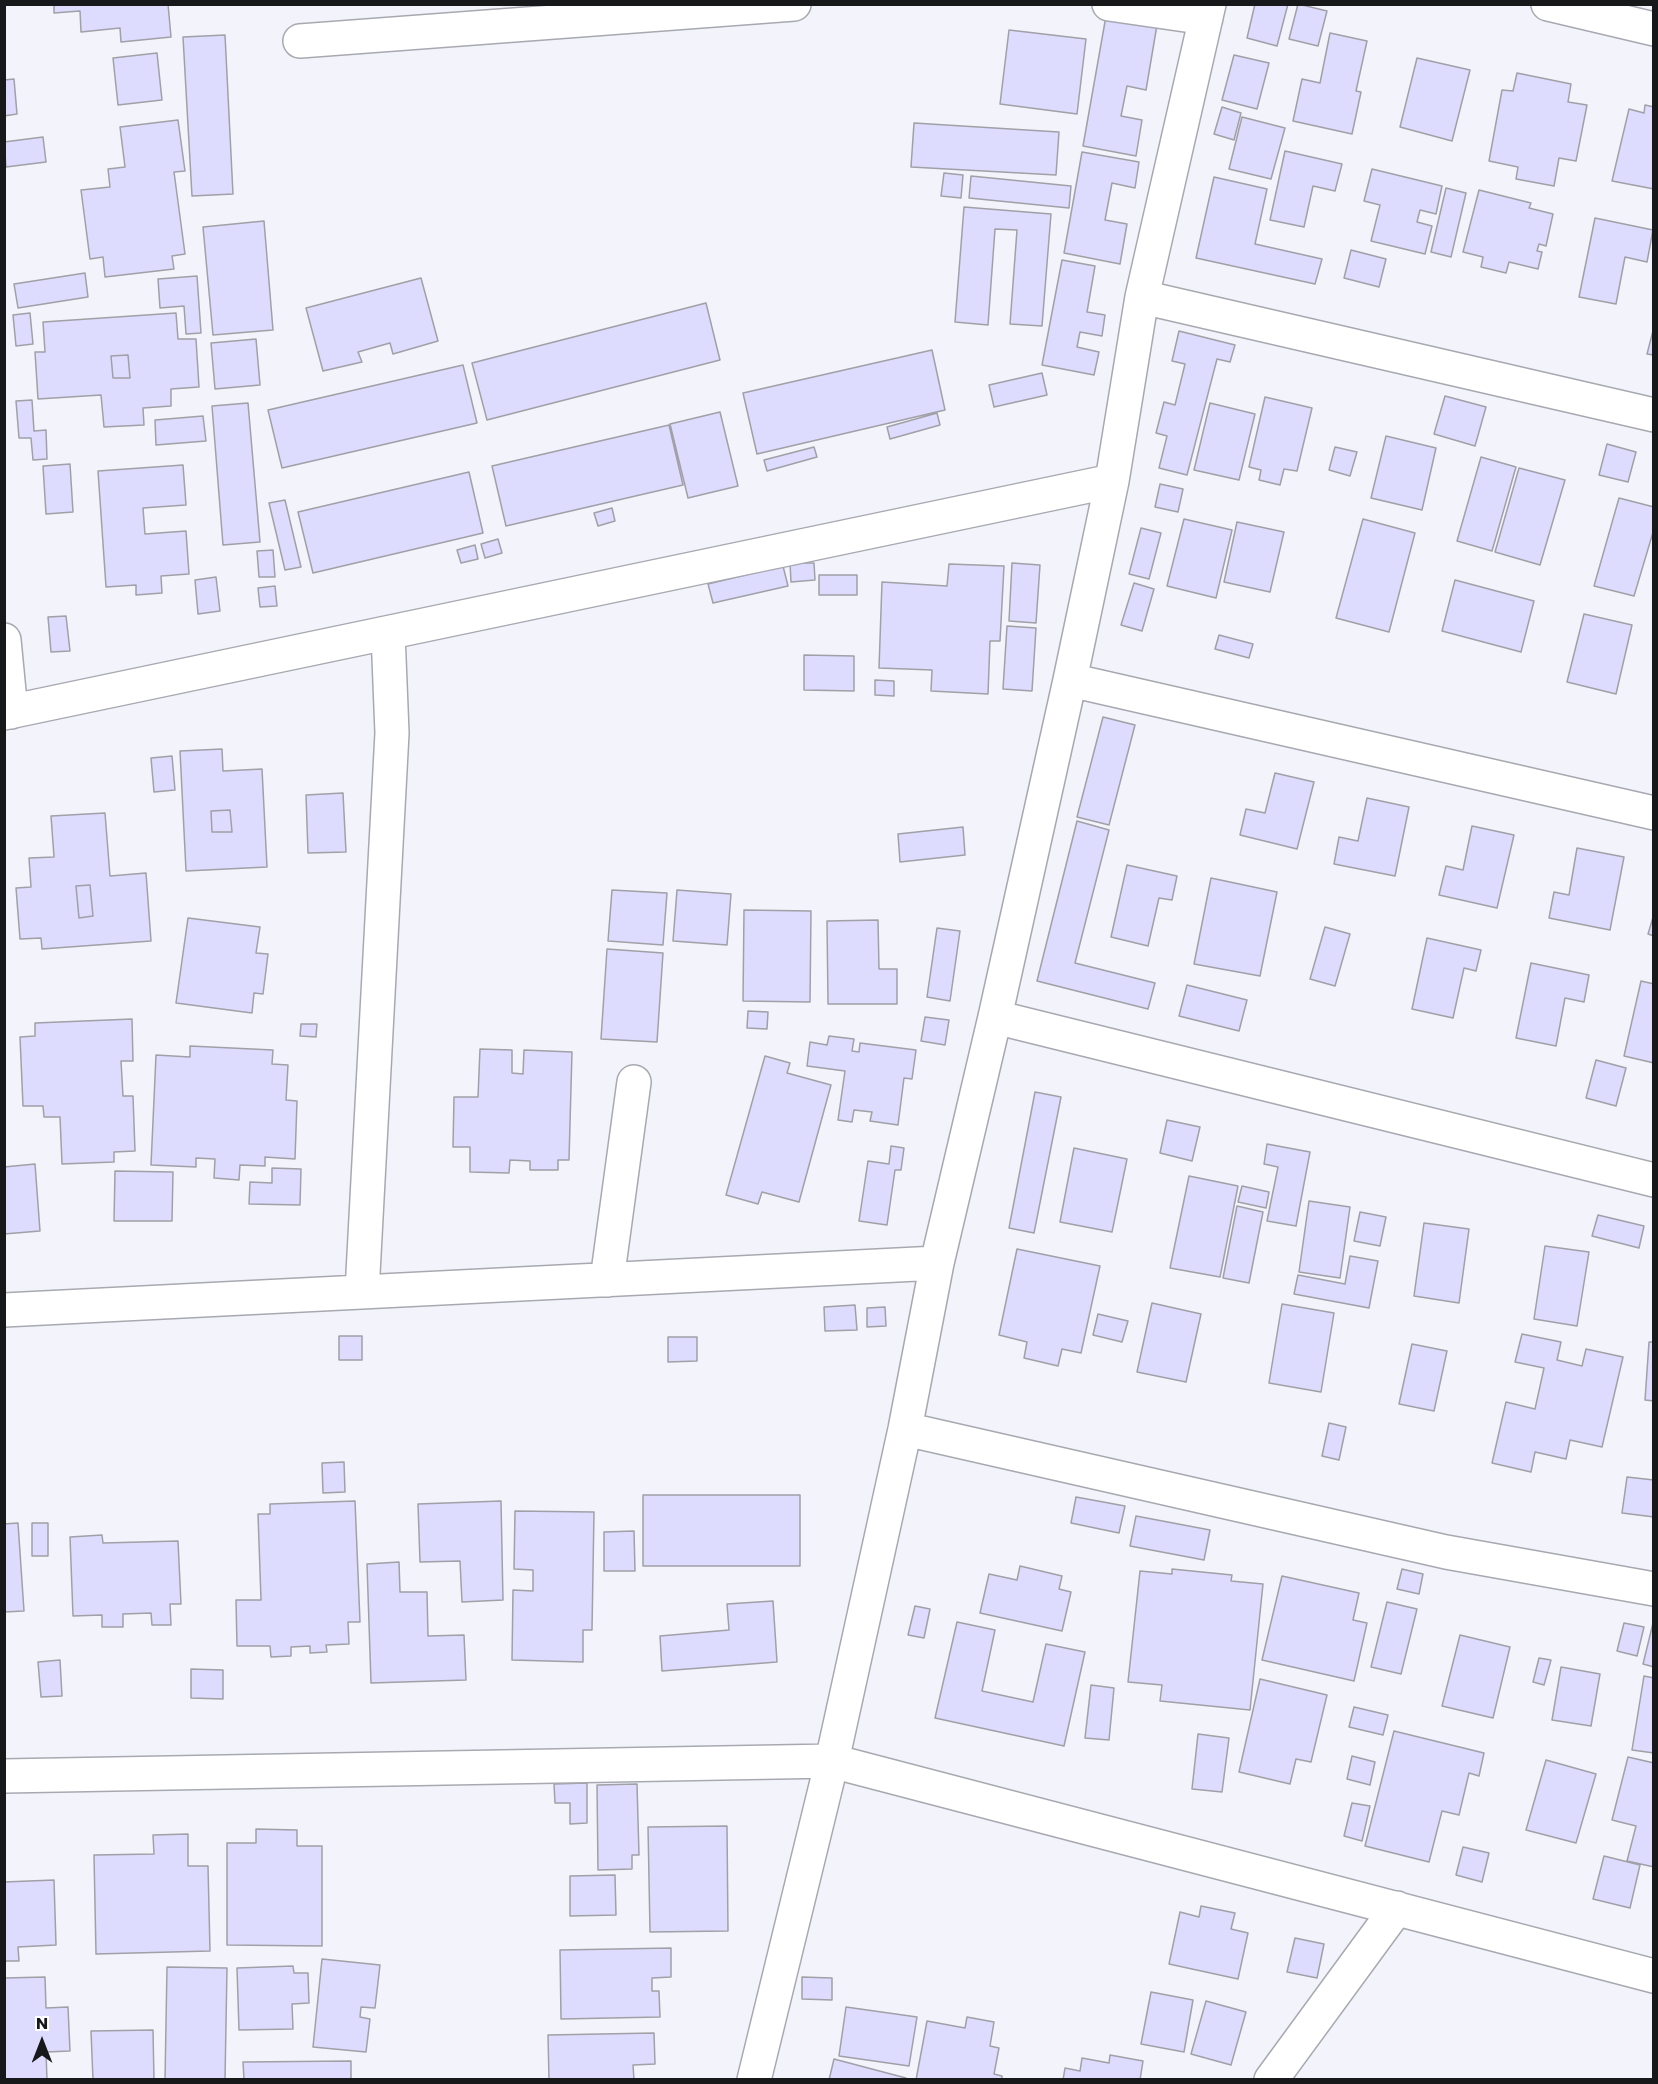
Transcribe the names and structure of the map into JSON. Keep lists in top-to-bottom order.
{
  "north": "top"
}
